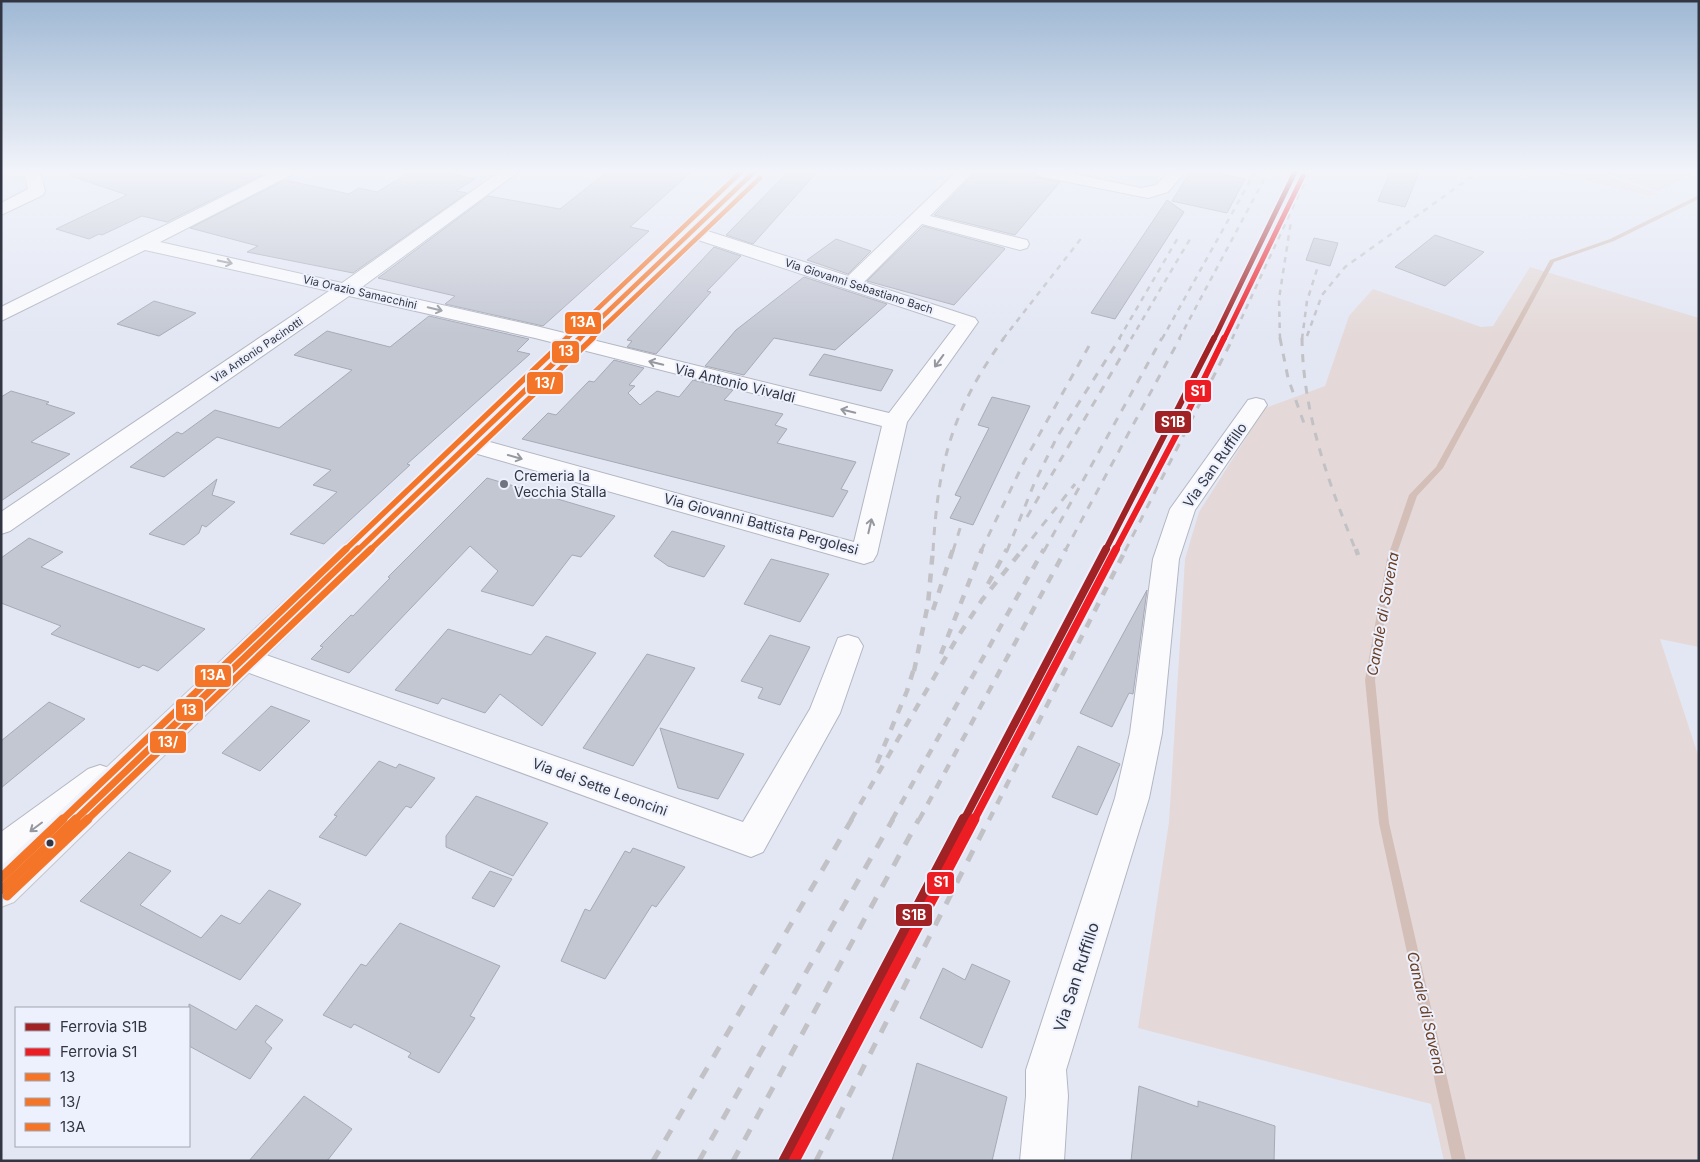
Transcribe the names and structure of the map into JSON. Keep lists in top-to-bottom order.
{
  "streets": {
    "street": [
      "Via Giovanni Sebastiano Bach",
      "Via Orazio Samacchini",
      "Via Antonio Pacinotti",
      "Via Antonio Vivaldi",
      "Via San Ruffillo",
      "Via Giovanni Battista Pergolesi",
      "Via dei Sette Leoncini"
    ]
  },
  "crossings": [
    ["Via Giovanni Sebastiano Bach", "Via Giovanni Battista Pergolesi"],
    ["Via Orazio Samacchini", "Via Antonio Pacinotti"],
    ["Via Orazio Samacchini", "Via Antonio Vivaldi"],
    ["Via Antonio Vivaldi", "Via Giovanni Battista Pergolesi"]
  ],
  "one_way": ["Via Orazio Samacchini", "Via Antonio Vivaldi"],
  "water": ["Canale di Savena"],
  "places": ["Cremeria la Vecchia Stalla"],
  "lines": [
    "rail line S1B",
    "rail line S1",
    "transit line 13",
    "transit line 13/",
    "transit line 13A"
  ],
  "legend": [
    "Ferrovia S1B",
    "Ferrovia S1",
    "13",
    "13/",
    "13A"
  ]
}
